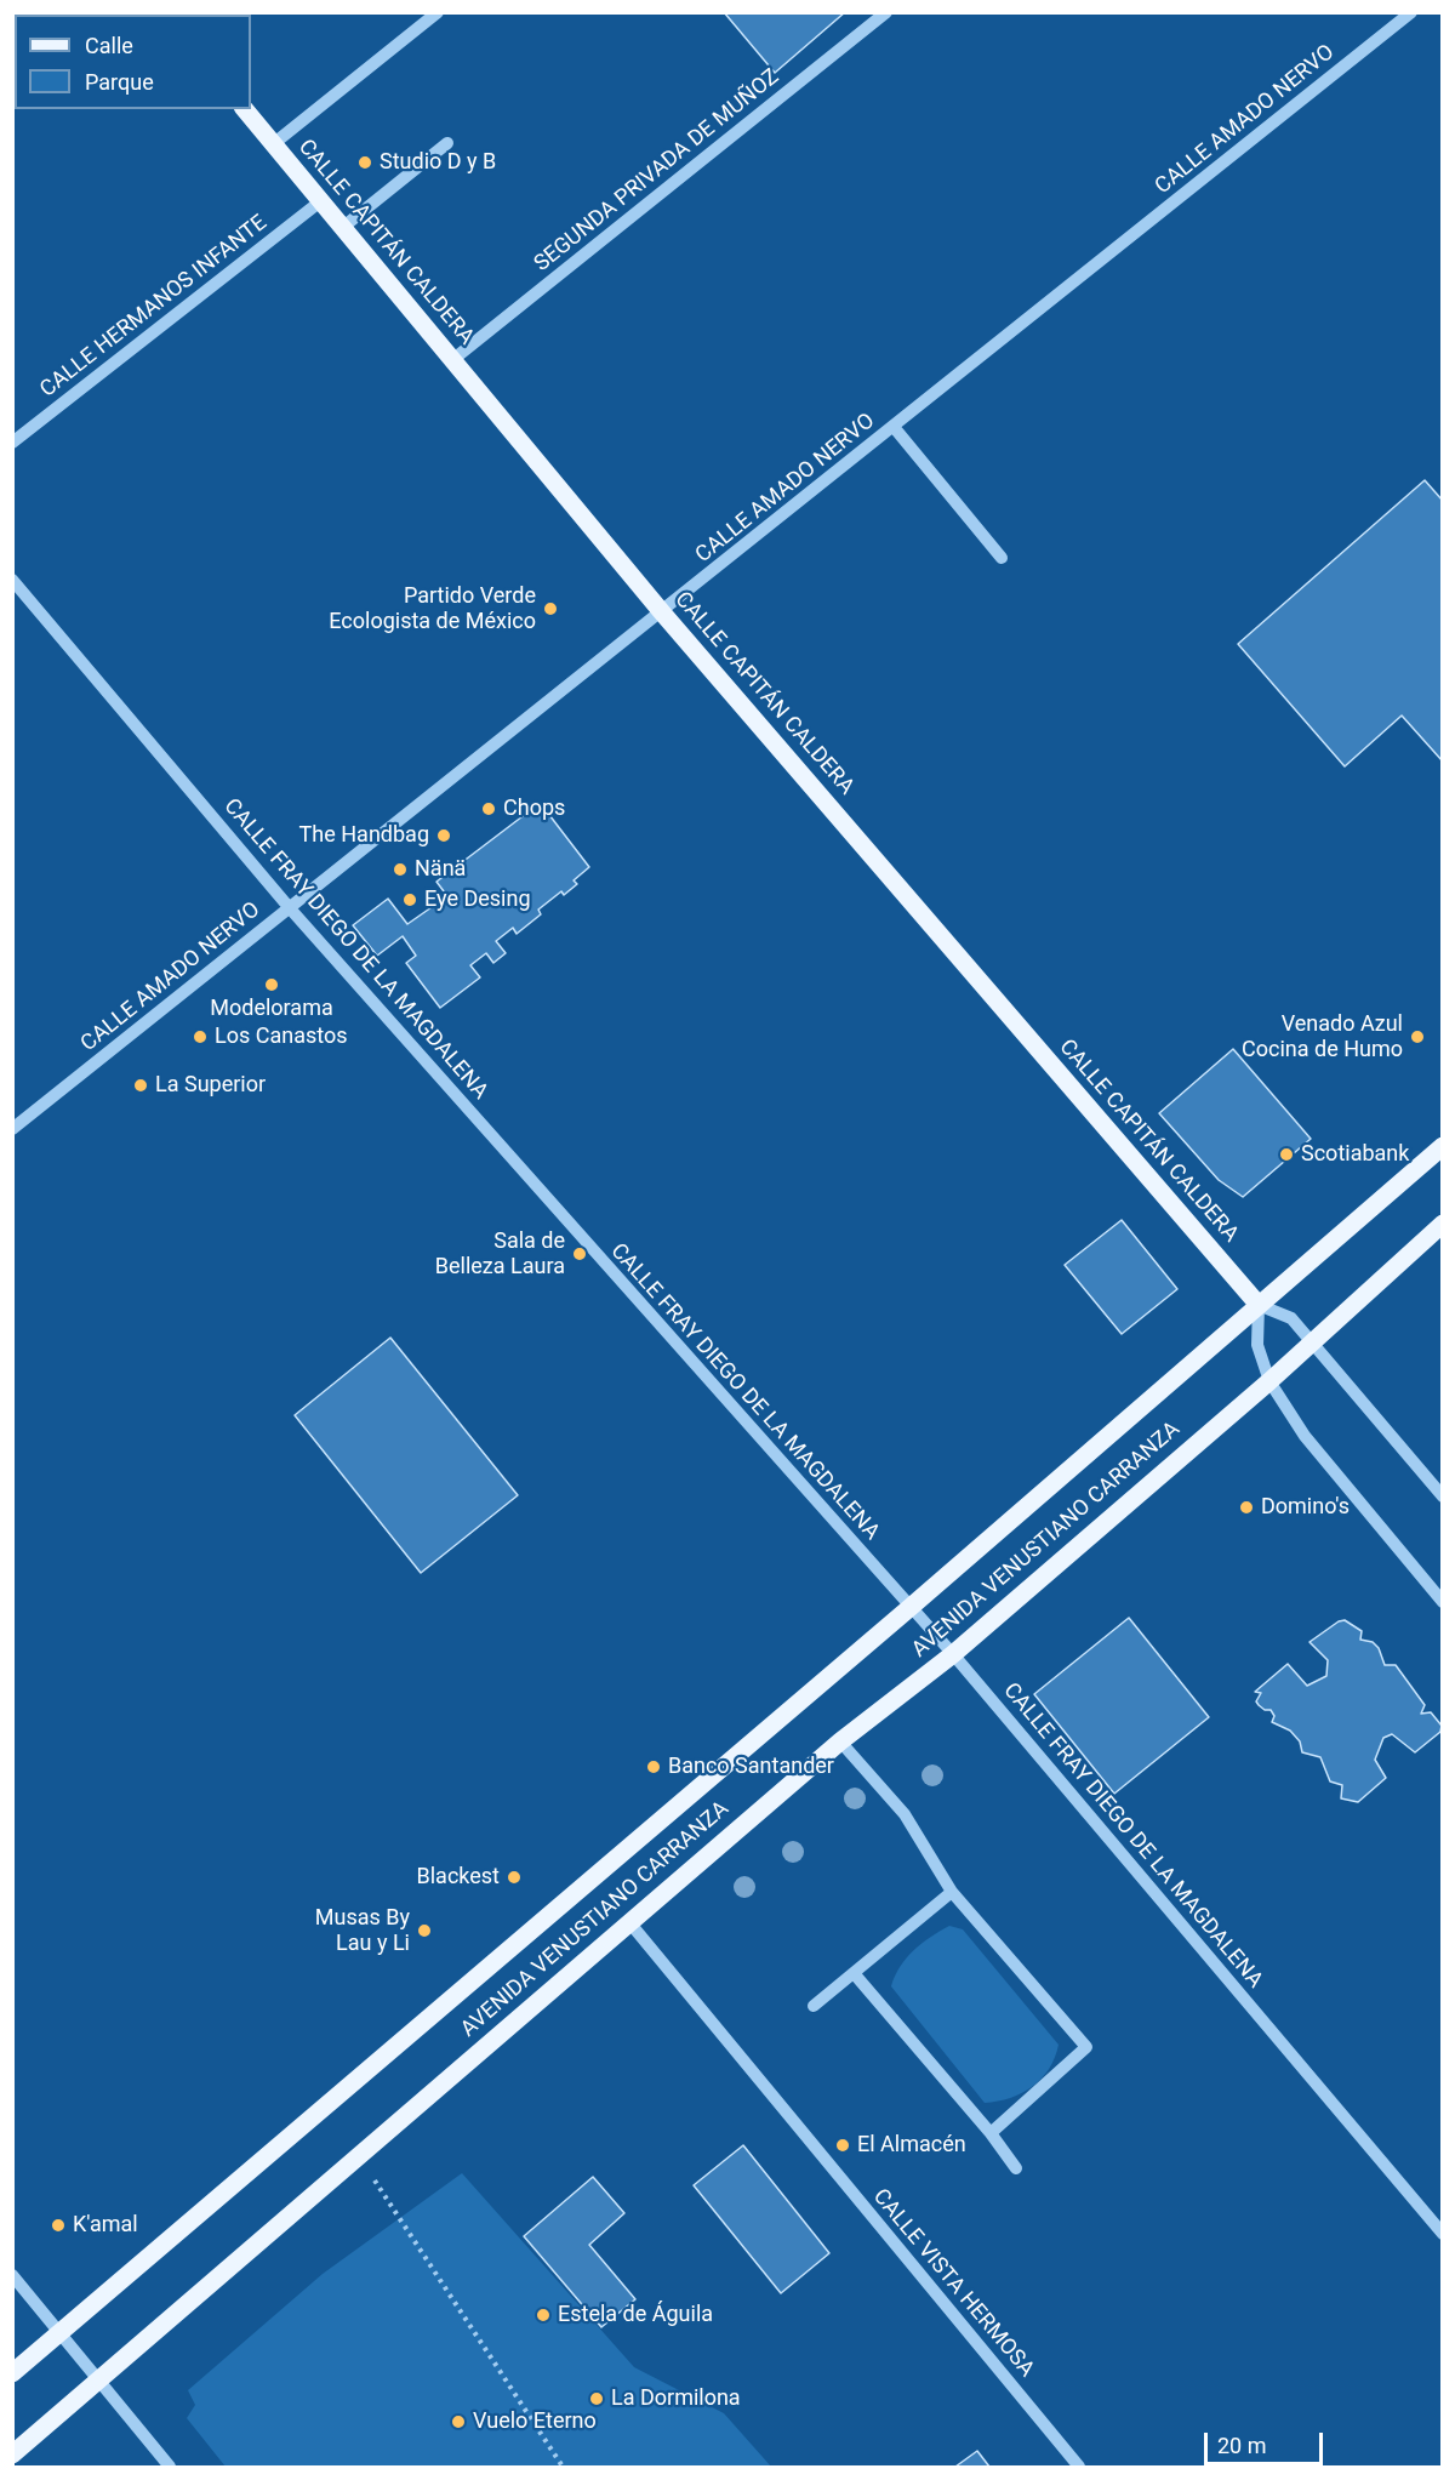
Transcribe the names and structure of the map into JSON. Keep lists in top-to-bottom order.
{
  "streets": {
    "main road": ["CALLE CAPITÁN CALDERA", "AVENIDA VENUSTIANO CARRANZA"],
    "street": [
      "CALLE AMADO NERVO",
      "SEGUNDA PRIVADA DE MUÑOZ",
      "CALLE HERMANOS INFANTE",
      "CALLE FRAY DIEGO DE LA MAGDALENA",
      "CALLE VISTA HERMOSA"
    ]
  },
  "crossings": [
    ["CALLE AMADO NERVO", "CALLE CAPITÁN CALDERA"],
    ["CALLE AMADO NERVO", "CALLE FRAY DIEGO DE LA MAGDALENA"],
    ["SEGUNDA PRIVADA DE MUÑOZ", "CALLE CAPITÁN CALDERA"],
    ["CALLE CAPITÁN CALDERA", "CALLE HERMANOS INFANTE"],
    ["CALLE CAPITÁN CALDERA", "AVENIDA VENUSTIANO CARRANZA"],
    ["CALLE FRAY DIEGO DE LA MAGDALENA", "AVENIDA VENUSTIANO CARRANZA"],
    ["AVENIDA VENUSTIANO CARRANZA", "CALLE VISTA HERMOSA"]
  ],
  "places": [
    "Studio D y B",
    "Partido Verde Ecologista de México",
    "Chops",
    "The Handbag",
    "Nänä",
    "Eye Desing",
    "Modelorama",
    "Los Canastos",
    "Venado Azul Cocina de Humo",
    "La Superior",
    "Scotiabank",
    "Sala de Belleza Laura",
    "Domino's",
    "Banco Santander",
    "Blackest",
    "Musas By Lau y Li",
    "El Almacén",
    "K'amal",
    "Estela de Águila",
    "La Dormilona",
    "Vuelo Eterno"
  ],
  "legend": ["Calle", "Parque"],
  "scale_bar": "20 m"
}
